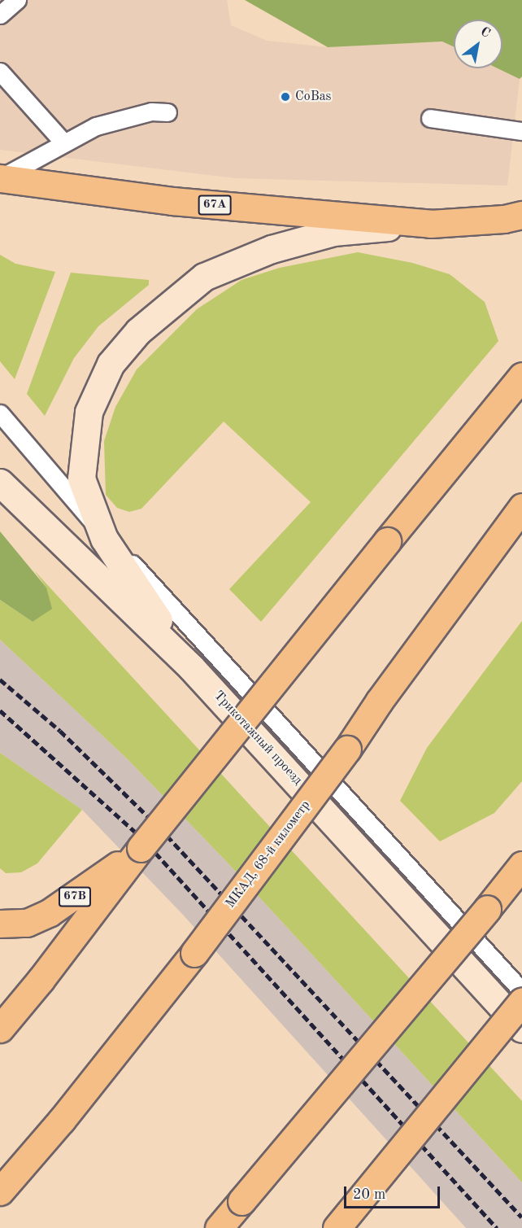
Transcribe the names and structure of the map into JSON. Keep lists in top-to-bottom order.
{
  "streets": {
    "main road": [
      "67A",
      "Трикотажный проезд",
      "МКАД, 68-й километр",
      "67B"
    ]
  },
  "places": ["CoBas"],
  "scale_bar": "20 m",
  "north": "top right"
}
